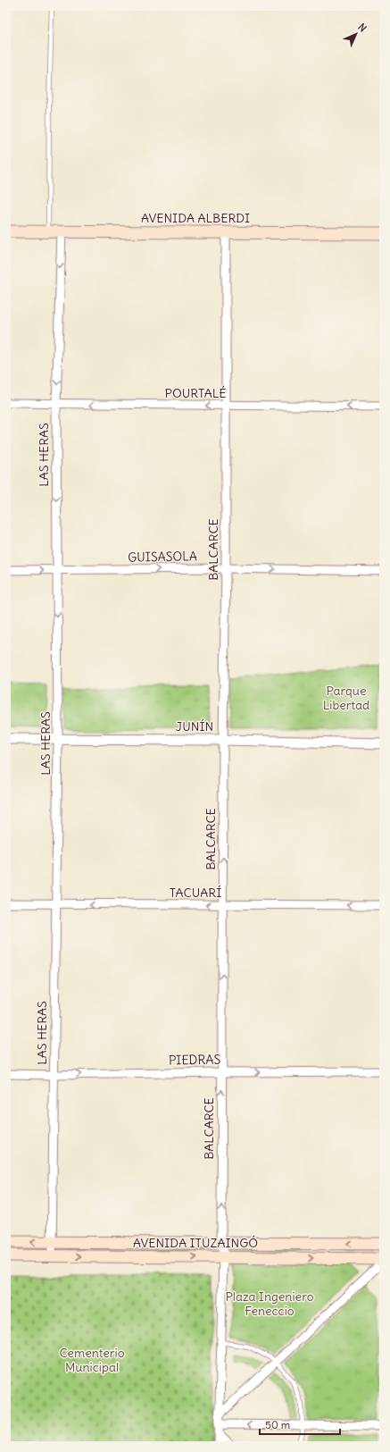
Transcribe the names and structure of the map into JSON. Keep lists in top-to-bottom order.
{
  "streets": {
    "main road": ["AVENIDA ALBERDI", "AVENIDA ITUZAINGÓ"],
    "street": [
      "POURTALÉ",
      "LAS HERAS",
      "BALCARCE",
      "GUISASOLA",
      "JUNÍN",
      "TACUARÍ",
      "PIEDRAS"
    ]
  },
  "crossings": [
    ["AVENIDA ALBERDI", "LAS HERAS"],
    ["AVENIDA ALBERDI", "BALCARCE"],
    ["POURTALÉ", "LAS HERAS"],
    ["POURTALÉ", "BALCARCE"],
    ["LAS HERAS", "GUISASOLA"],
    ["LAS HERAS", "JUNÍN"],
    ["LAS HERAS", "TACUARÍ"],
    ["LAS HERAS", "PIEDRAS"],
    ["LAS HERAS", "AVENIDA ITUZAINGÓ"],
    ["BALCARCE", "GUISASOLA"],
    ["BALCARCE", "JUNÍN"],
    ["BALCARCE", "TACUARÍ"],
    ["BALCARCE", "PIEDRAS"],
    ["BALCARCE", "AVENIDA ITUZAINGÓ"]
  ],
  "one_way": [
    "POURTALÉ",
    "LAS HERAS",
    "BALCARCE",
    "GUISASOLA",
    "TACUARÍ",
    "PIEDRAS"
  ],
  "parks": ["Parque Libertad", "Plaza Ingeniero Feneccio", "Cementerio Municipal"],
  "scale_bar": "50 m",
  "north": "top right"
}
